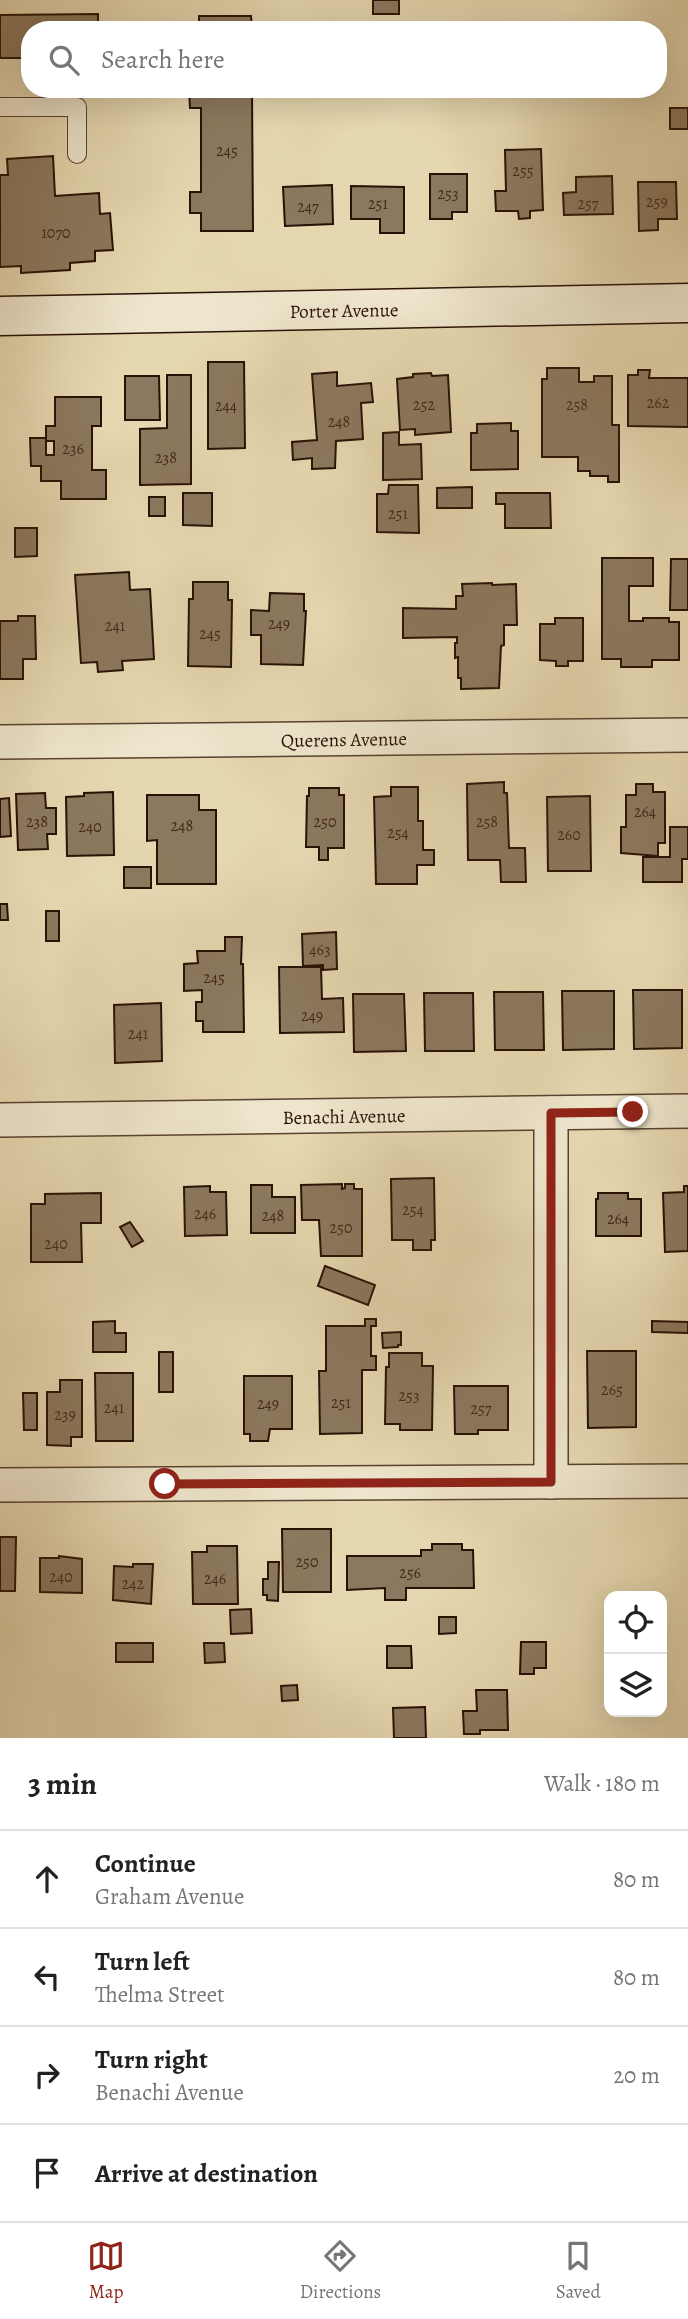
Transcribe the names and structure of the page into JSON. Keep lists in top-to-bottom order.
{
  "streets": {
    "main road": ["Porter Avenue"],
    "street": ["Querens Avenue", "Benachi Avenue"]
  },
  "house_numbers": [
    "245",
    "255",
    "253",
    "259",
    "251",
    "257",
    "247",
    "1070",
    "262",
    "252",
    "258",
    "244",
    "248",
    "236",
    "238",
    "251",
    "249",
    "241",
    "245",
    "264",
    "238",
    "250",
    "258",
    "248",
    "240",
    "254",
    "260",
    "463",
    "245",
    "249",
    "241",
    "254",
    "246",
    "248",
    "264",
    "250",
    "240",
    "265",
    "253",
    "251",
    "249",
    "241",
    "257",
    "239",
    "250",
    "256",
    "240",
    "246",
    "242"
  ],
  "page": {
    "search": "Search here",
    "heading": ["3 min", "Walk · 180 m"],
    "list": [
      ["Continue", "Graham Avenue", "80 m"],
      ["Turn left", "Thelma Street", "80 m"],
      ["Turn right", "Benachi Avenue", "20 m"],
      "Arrive at destination"
    ],
    "nav": ["Map", "Directions", "Saved"]
  }
}
